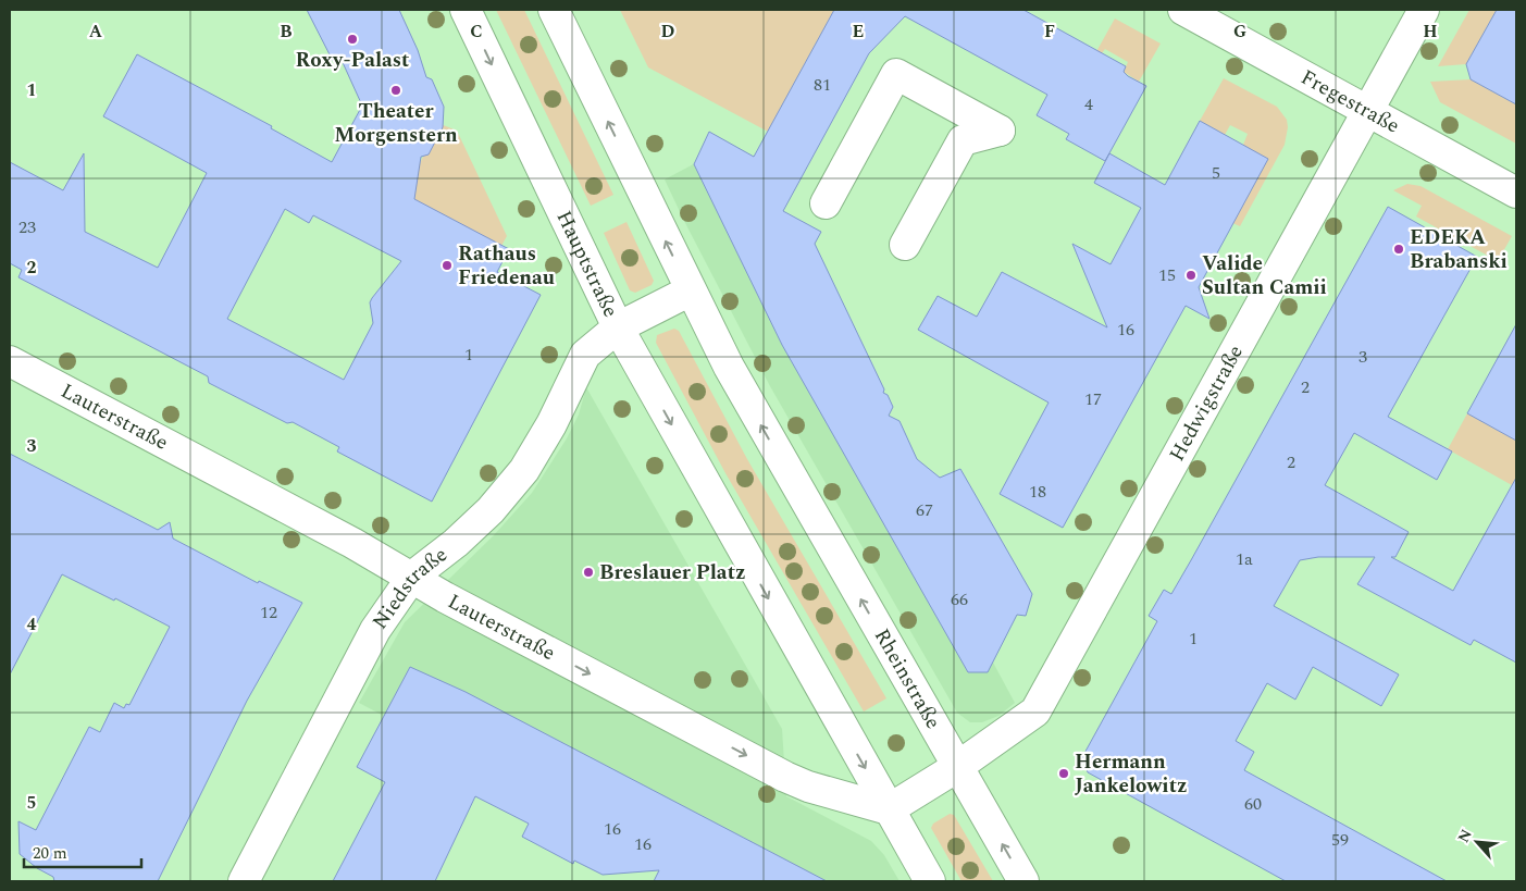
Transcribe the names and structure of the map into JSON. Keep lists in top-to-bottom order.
{
  "streets": {
    "street": [
      "Fregestraße",
      "Hauptstraße",
      "Hedwigstraße",
      "Lauterstraße",
      "Niedstraße",
      "Rheinstraße"
    ]
  },
  "crossings": [
    ["Fregestraße", "Hedwigstraße"],
    ["Hauptstraße", "Hedwigstraße"],
    ["Hauptstraße", "Lauterstraße"],
    ["Hauptstraße", "Niedstraße"],
    ["Hedwigstraße", "Lauterstraße"],
    ["Hedwigstraße", "Rheinstraße"],
    ["Lauterstraße", "Niedstraße"],
    ["Niedstraße", "Rheinstraße"]
  ],
  "one_way": ["Lauterstraße", "Rheinstraße"],
  "places": [
    "Roxy-Palast",
    "Theater Morgenstern",
    "EDEKA Brabanski",
    "Rathaus Friedenau",
    "Valide Sultan Camii",
    "Breslauer Platz",
    "Hermann Jankelowitz"
  ],
  "house_numbers": [
    "81",
    "4",
    "5",
    "23",
    "15",
    "16",
    "1",
    "3",
    "2",
    "17",
    "2",
    "18",
    "67",
    "1a",
    "66",
    "12",
    "1",
    "60",
    "16",
    "59",
    "16"
  ],
  "scale_bar": "20 m",
  "north": "top left",
  "grid": {
    "columns": [
      "A",
      "B",
      "C",
      "D",
      "E",
      "F",
      "G",
      "H"
    ],
    "rows": [
      "1",
      "2",
      "3",
      "4",
      "5"
    ]
  }
}
